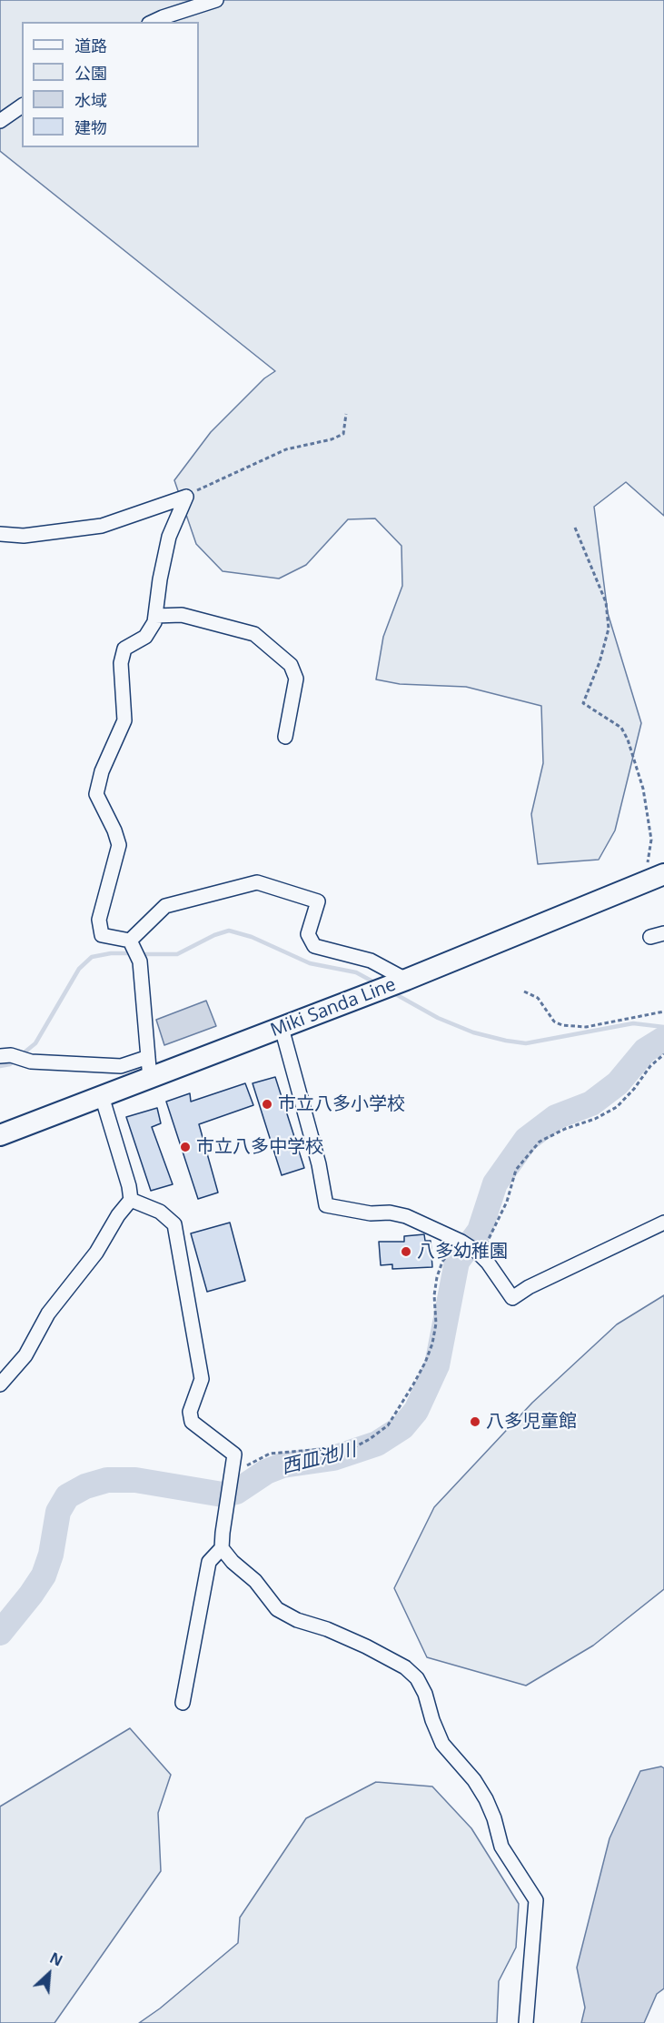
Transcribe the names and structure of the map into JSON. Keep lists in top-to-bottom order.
{
  "streets": {
    "main road": ["Miki Sanda Line"]
  },
  "water": ["西皿池川"],
  "places": [
    "市立八多小学校",
    "市立八多中学校",
    "八多幼稚園",
    "八多児童館"
  ],
  "legend": [
    "道路",
    "公園",
    "水域",
    "建物"
  ],
  "north": "top right"
}
